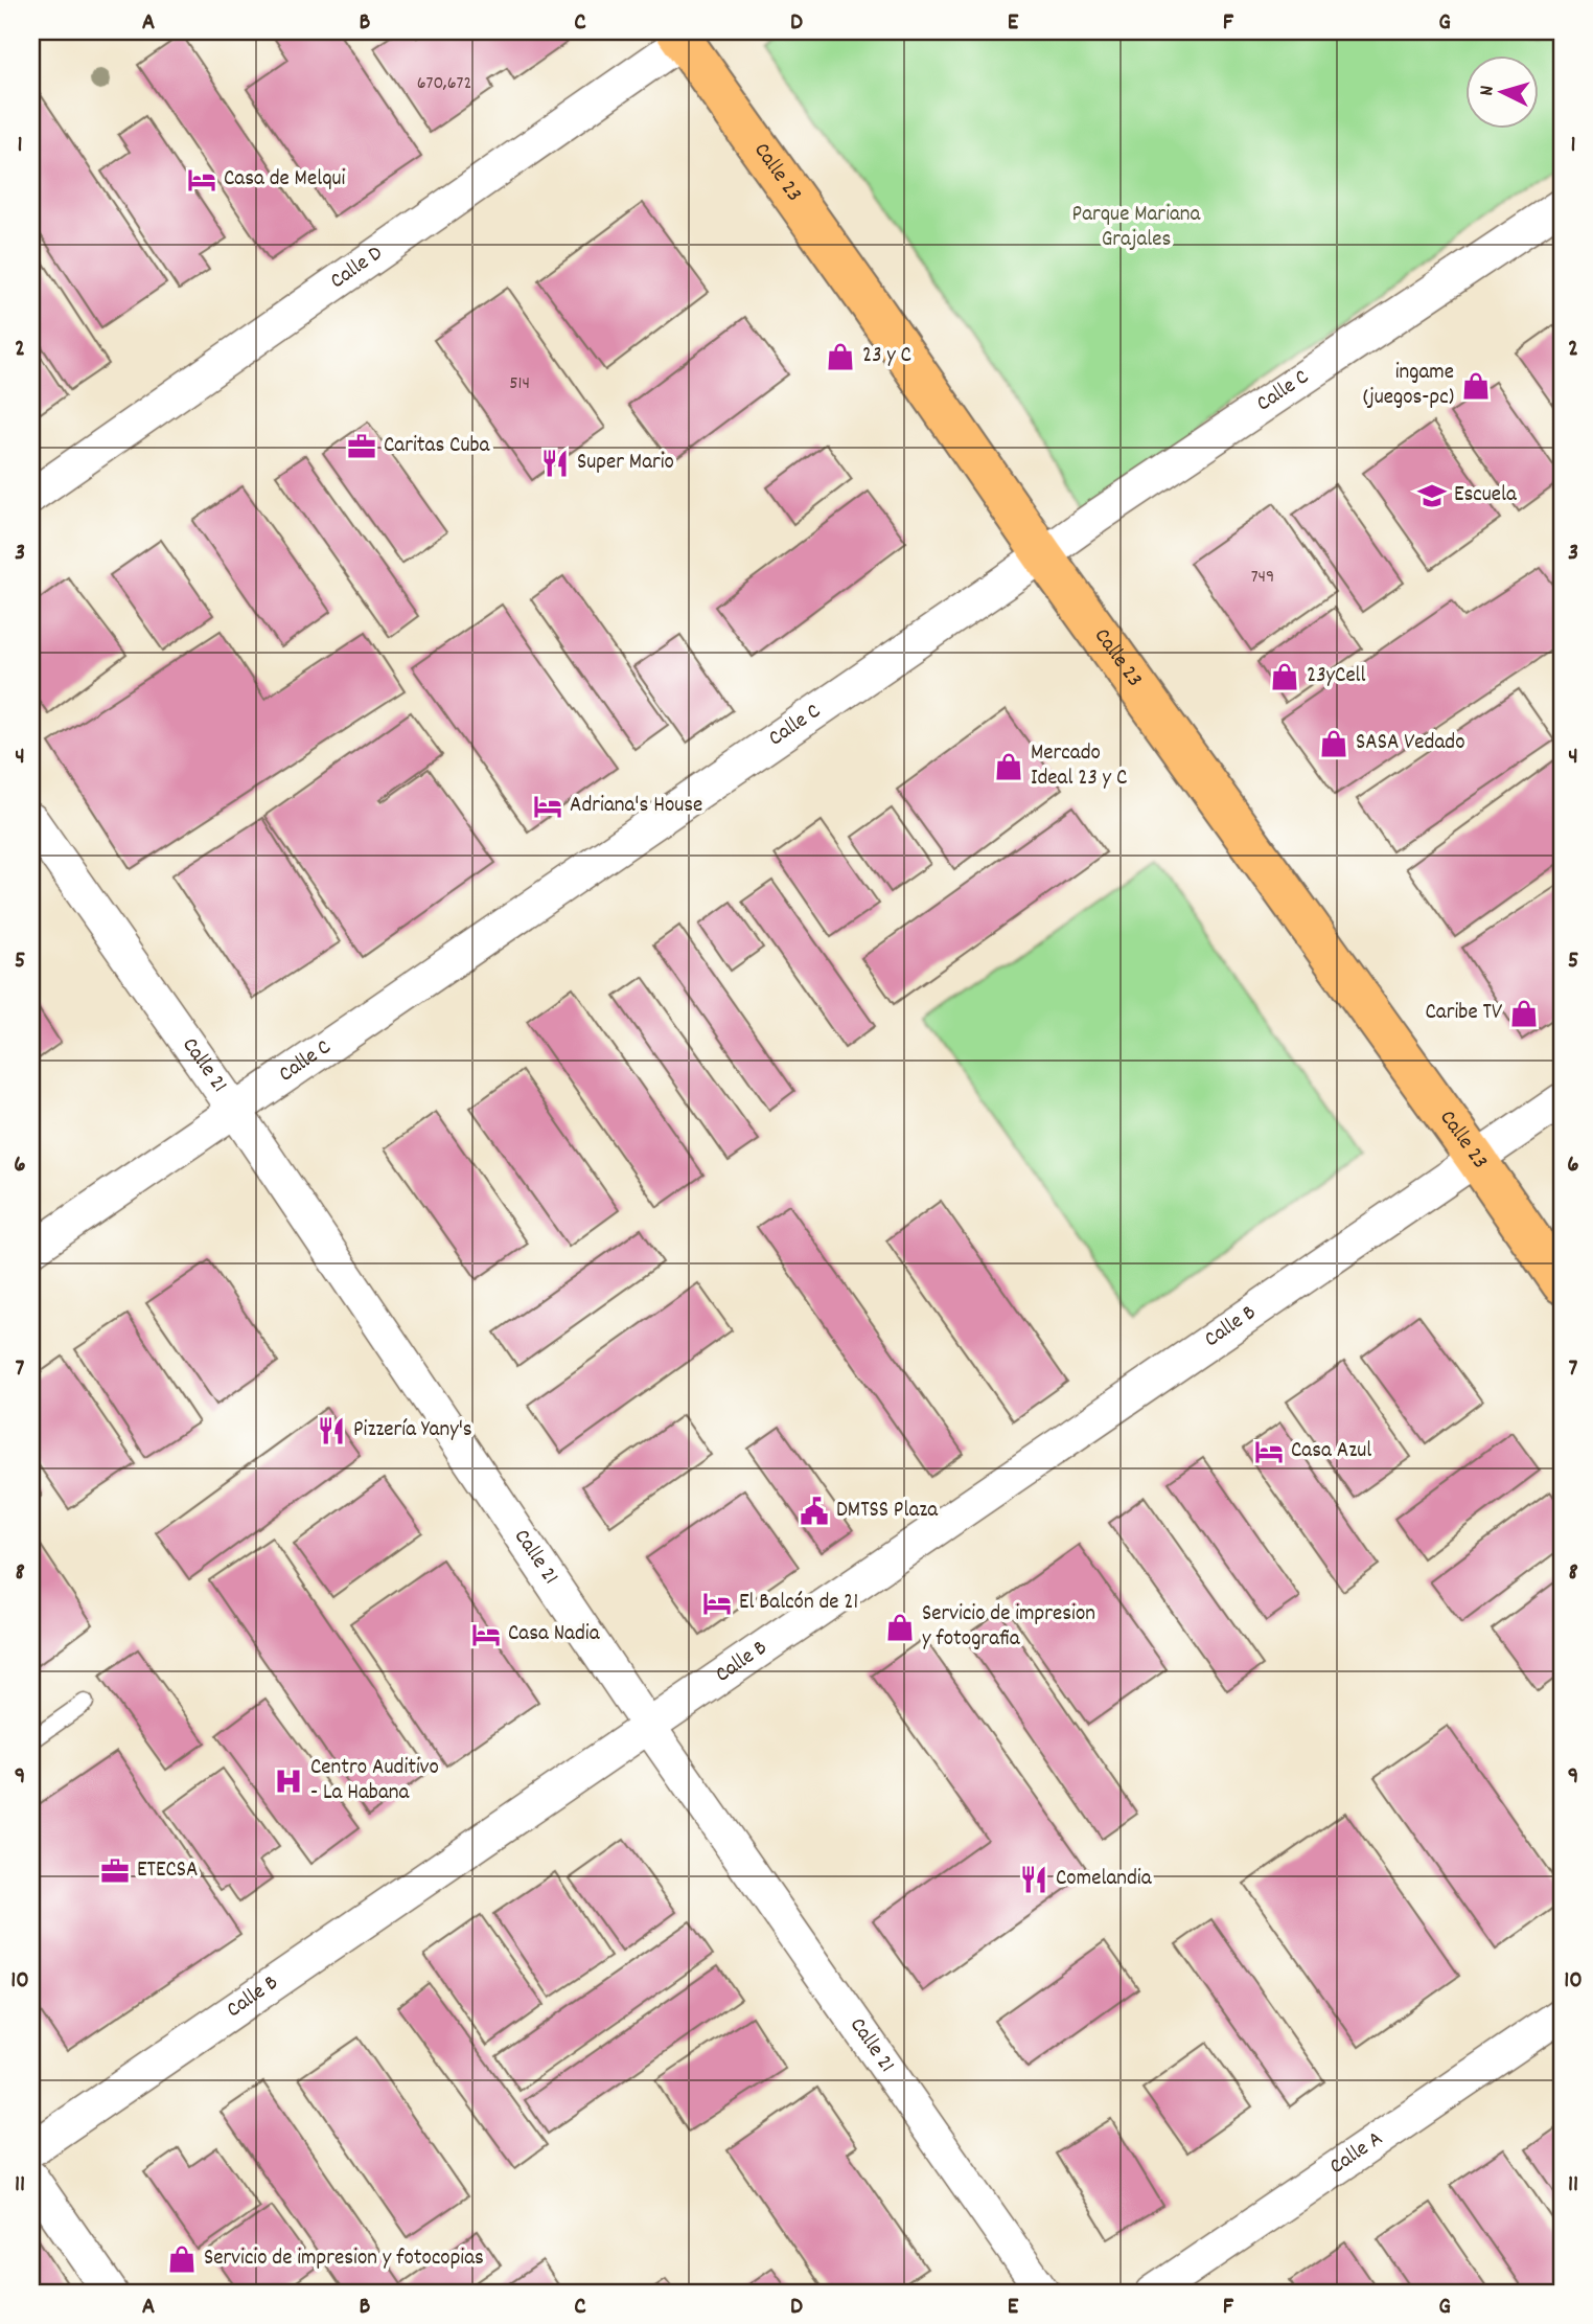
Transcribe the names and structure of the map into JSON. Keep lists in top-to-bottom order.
{
  "streets": {
    "main road": ["Calle 23"],
    "street": [
      "Calle D",
      "Calle C",
      "Calle 21",
      "Calle B",
      "Calle A"
    ]
  },
  "crossings": [
    ["Calle 23", "Calle D"],
    ["Calle 23", "Calle C"],
    ["Calle 23", "Calle B"],
    ["Calle C", "Calle 21"],
    ["Calle 21", "Calle B"]
  ],
  "parks": ["Parque Mariana Grajales"],
  "places": {
    "hotel": [
      "Casa de Melqui",
      "Adriana's House",
      "Casa Azul",
      "El Balcón de 21",
      "Casa Nadia"
    ],
    "shop": [
      "23 y C",
      "ingame (juegos-pc)",
      "23yCell",
      "SASA Vedado",
      "Mercado Ideal 23 y C",
      "Caribe TV",
      "Servicio de impresion y fotografia",
      "Servicio de impresion y fotocopias"
    ],
    "office": ["Caritas Cuba", "ETECSA"],
    "restaurant": ["Super Mario", "Pizzería Yany's", "Comelandia"],
    "school or university": ["Escuela"],
    "public building": ["DMTSS Plaza"],
    "hospital": ["Centro Auditivo - La Habana"]
  },
  "house_numbers": ["670,672", "514", "749"],
  "north": "left",
  "grid": {
    "columns": [
      "A",
      "B",
      "C",
      "D",
      "E",
      "F",
      "G"
    ],
    "rows": [
      "1",
      "2",
      "3",
      "4",
      "5",
      "6",
      "7",
      "8",
      "9",
      "10",
      "11"
    ]
  }
}
